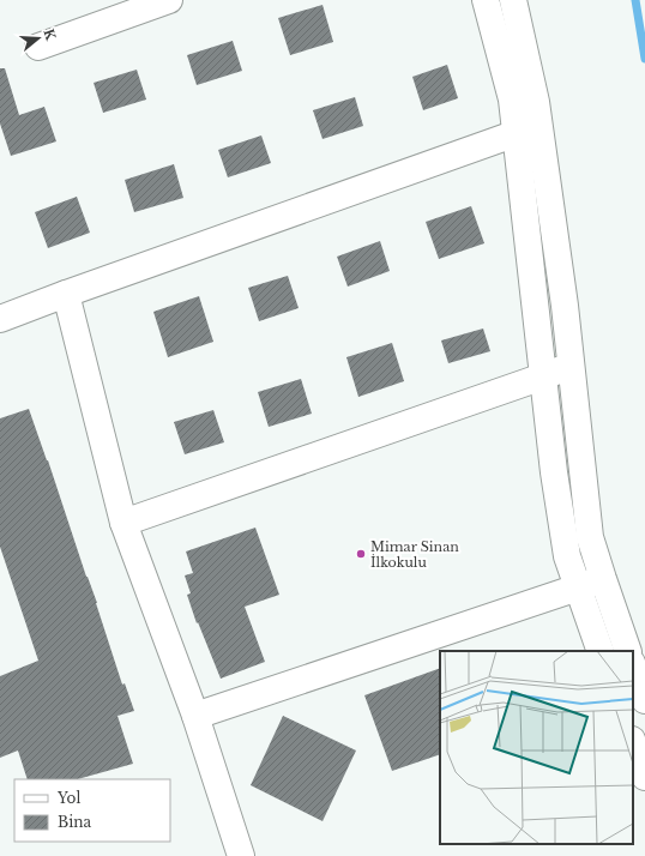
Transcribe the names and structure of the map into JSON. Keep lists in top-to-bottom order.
{
  "places": ["Mimar Sinan İlkokulu"],
  "legend": ["Yol", "Bina"],
  "north": "right"
}
